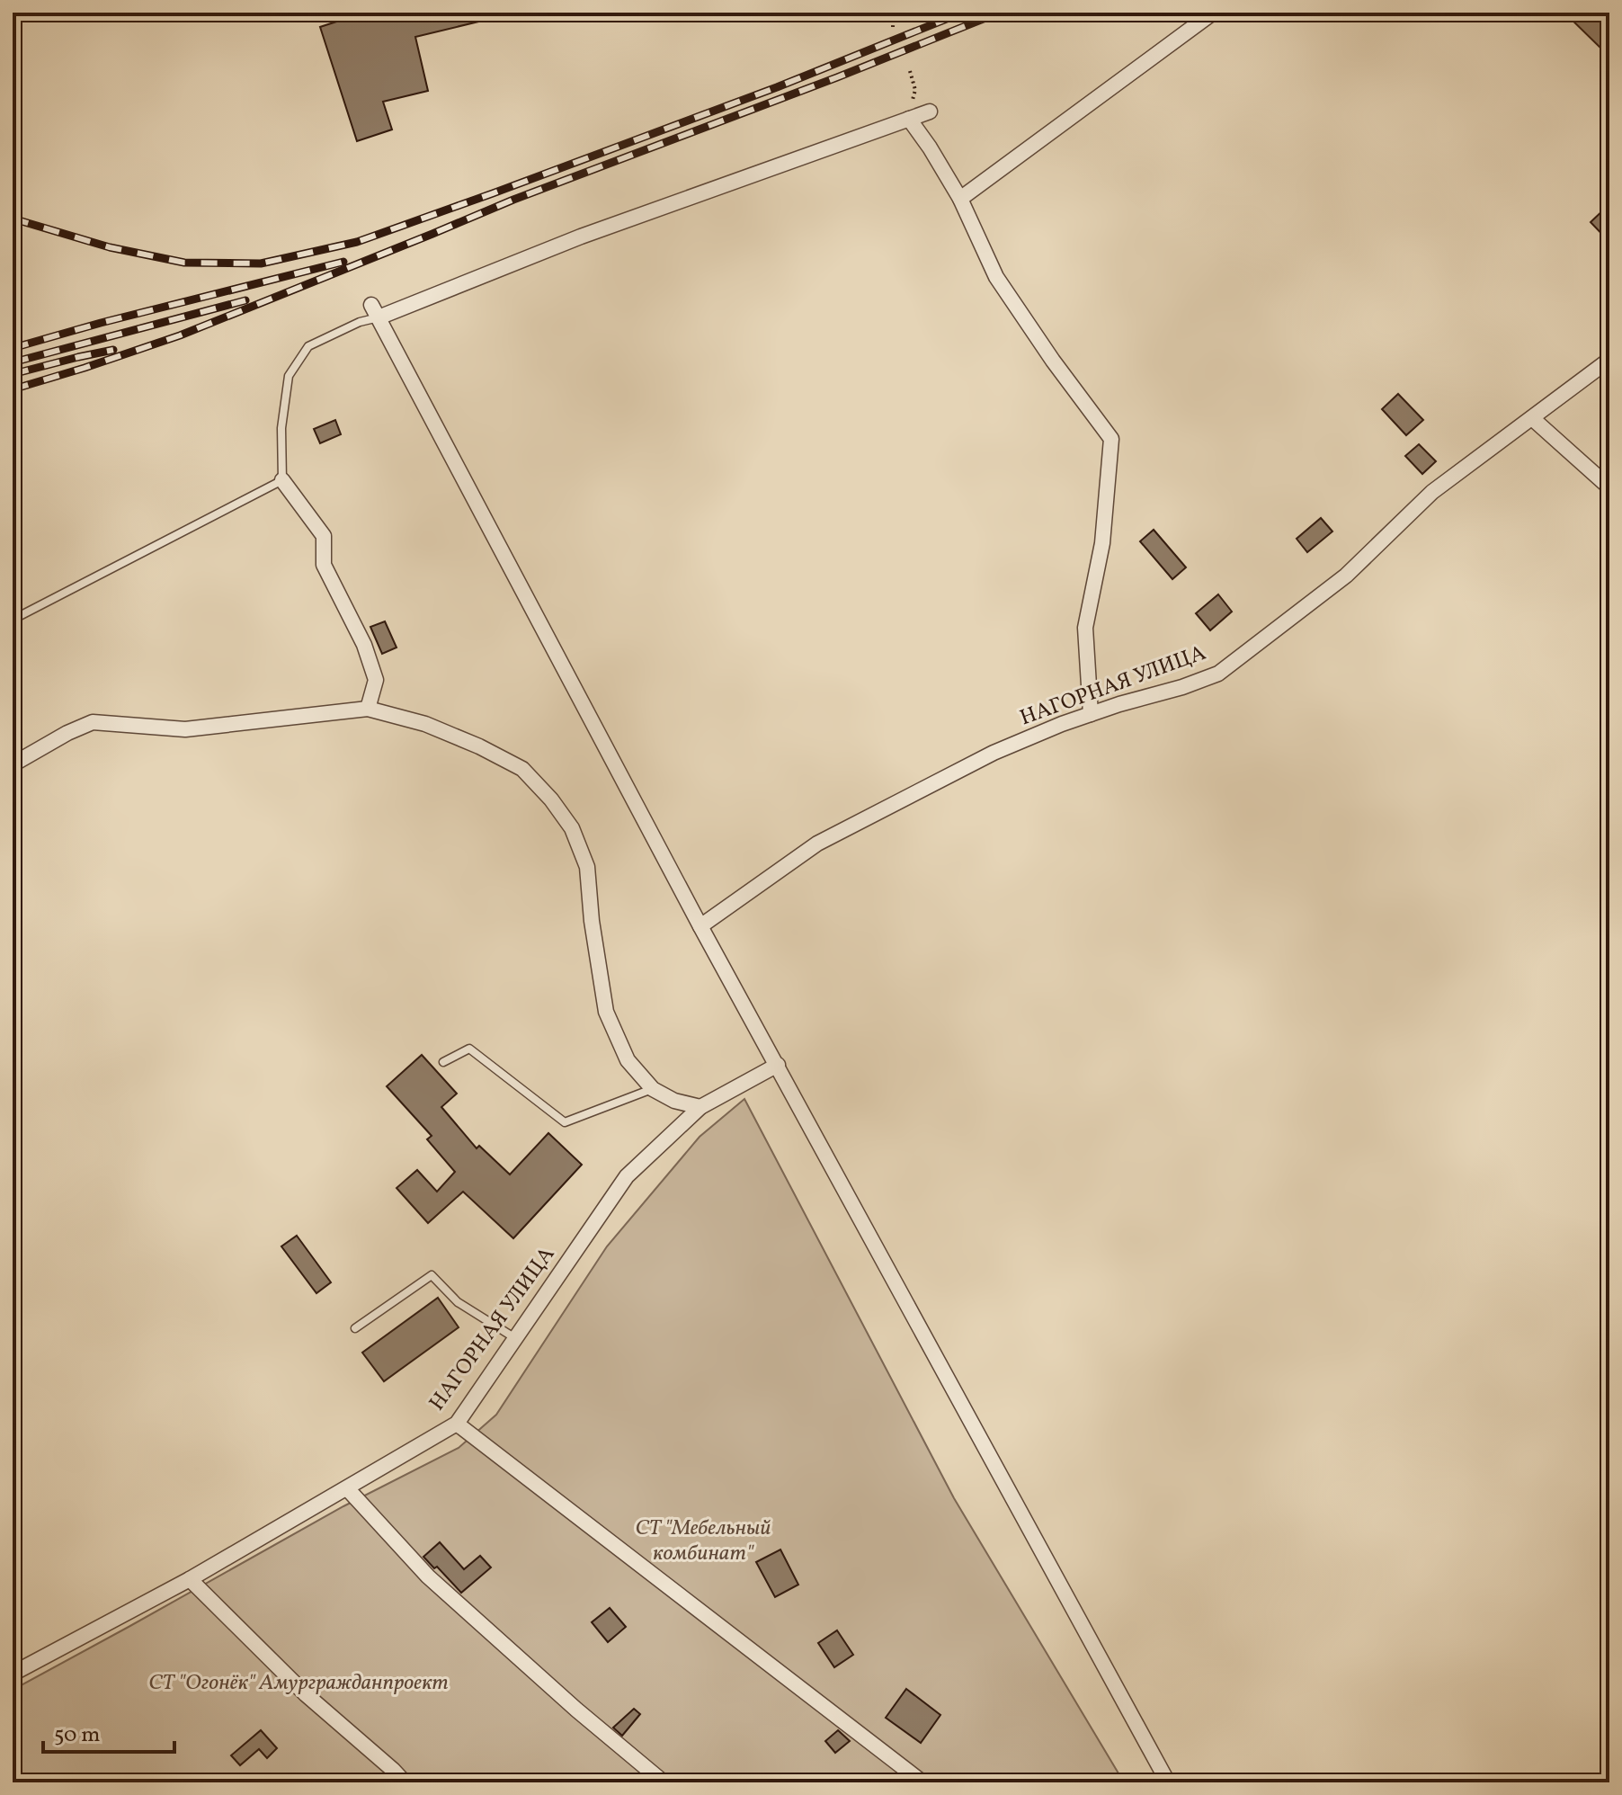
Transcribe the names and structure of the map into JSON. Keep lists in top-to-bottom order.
{
  "streets": {
    "street": ["НАГОРНАЯ УЛИЦА"]
  },
  "parks": ["СТ \"Мебельный комбинат\"", "СТ \"Огонёк\" Амургражданпроект"],
  "scale_bar": "50 m"
}
